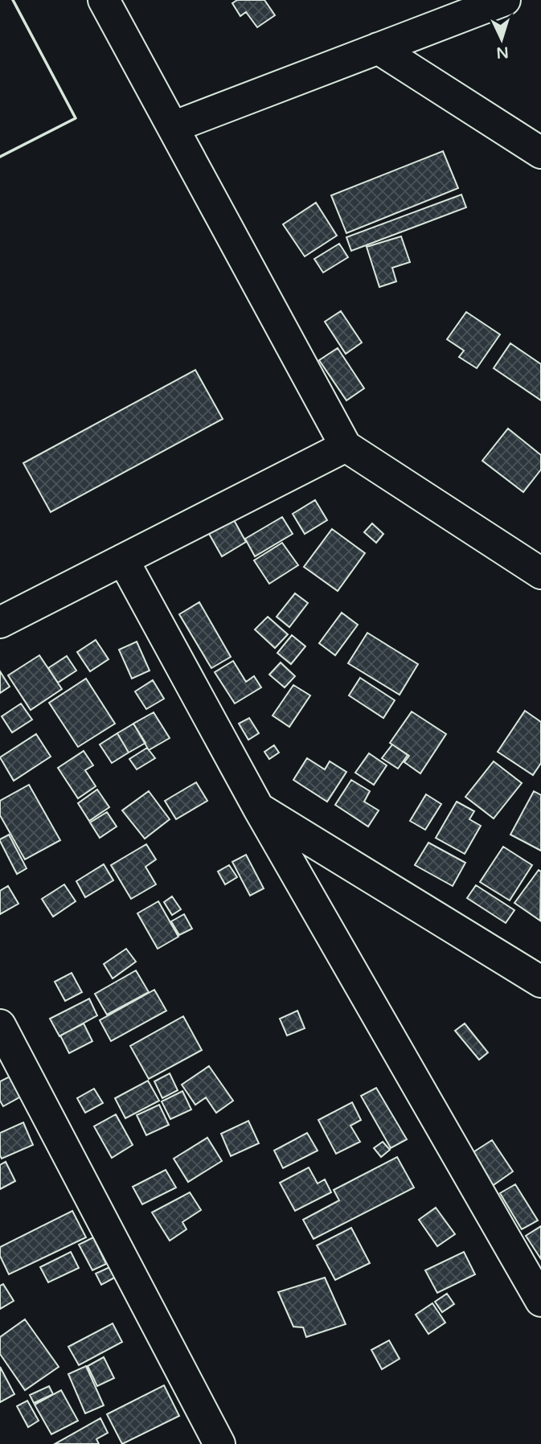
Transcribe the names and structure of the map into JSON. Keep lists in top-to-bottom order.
{
  "north": "bottom"
}
